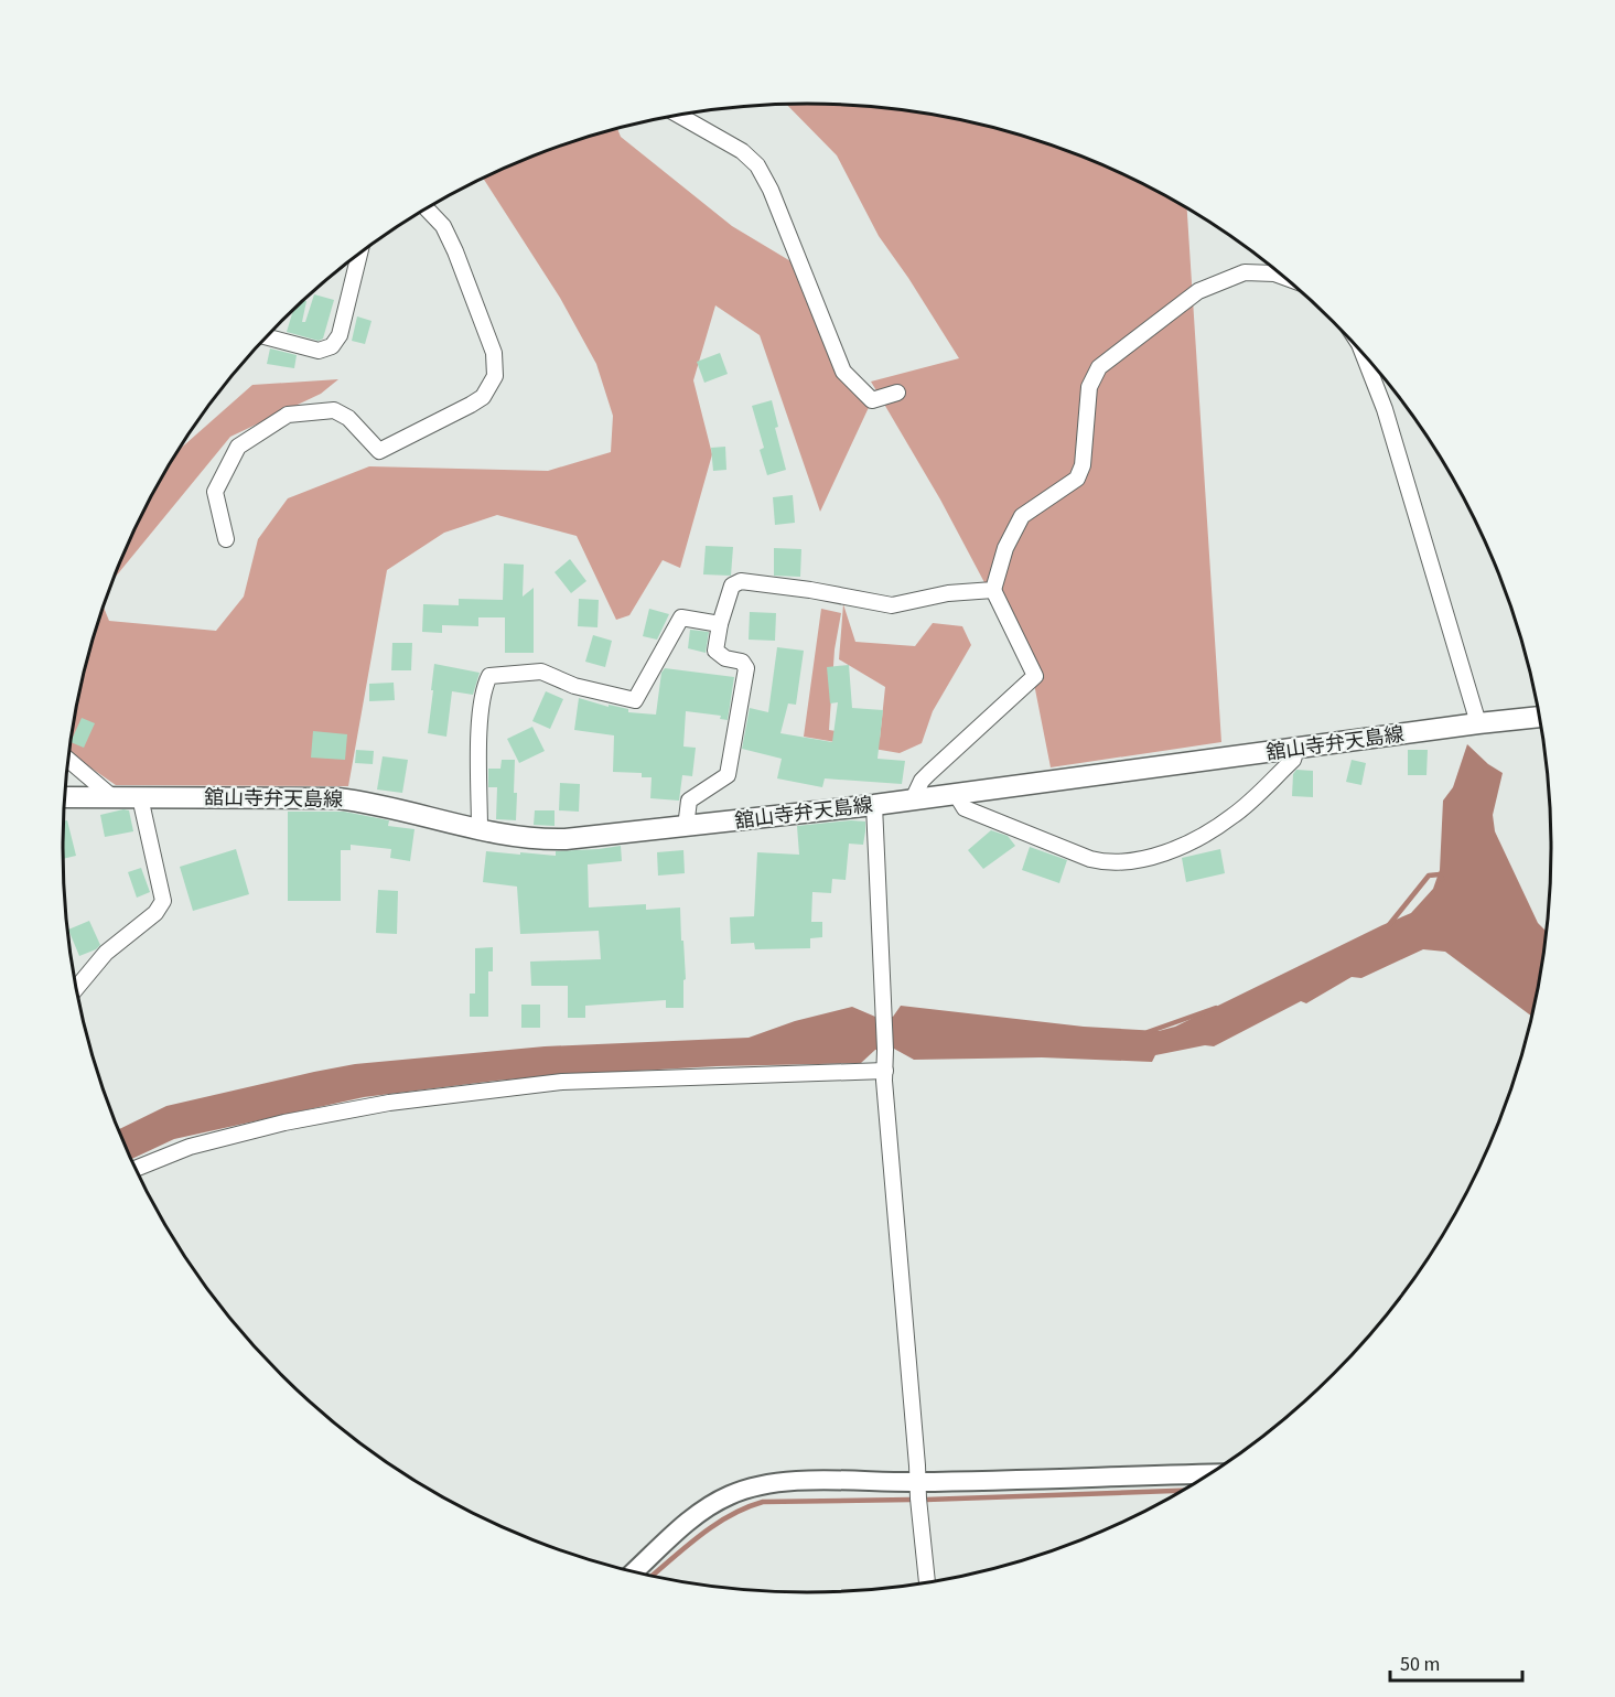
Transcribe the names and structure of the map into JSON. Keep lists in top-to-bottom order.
{
  "streets": {
    "main road": ["舘山寺弁天島線"]
  },
  "scale_bar": "50 m"
}
